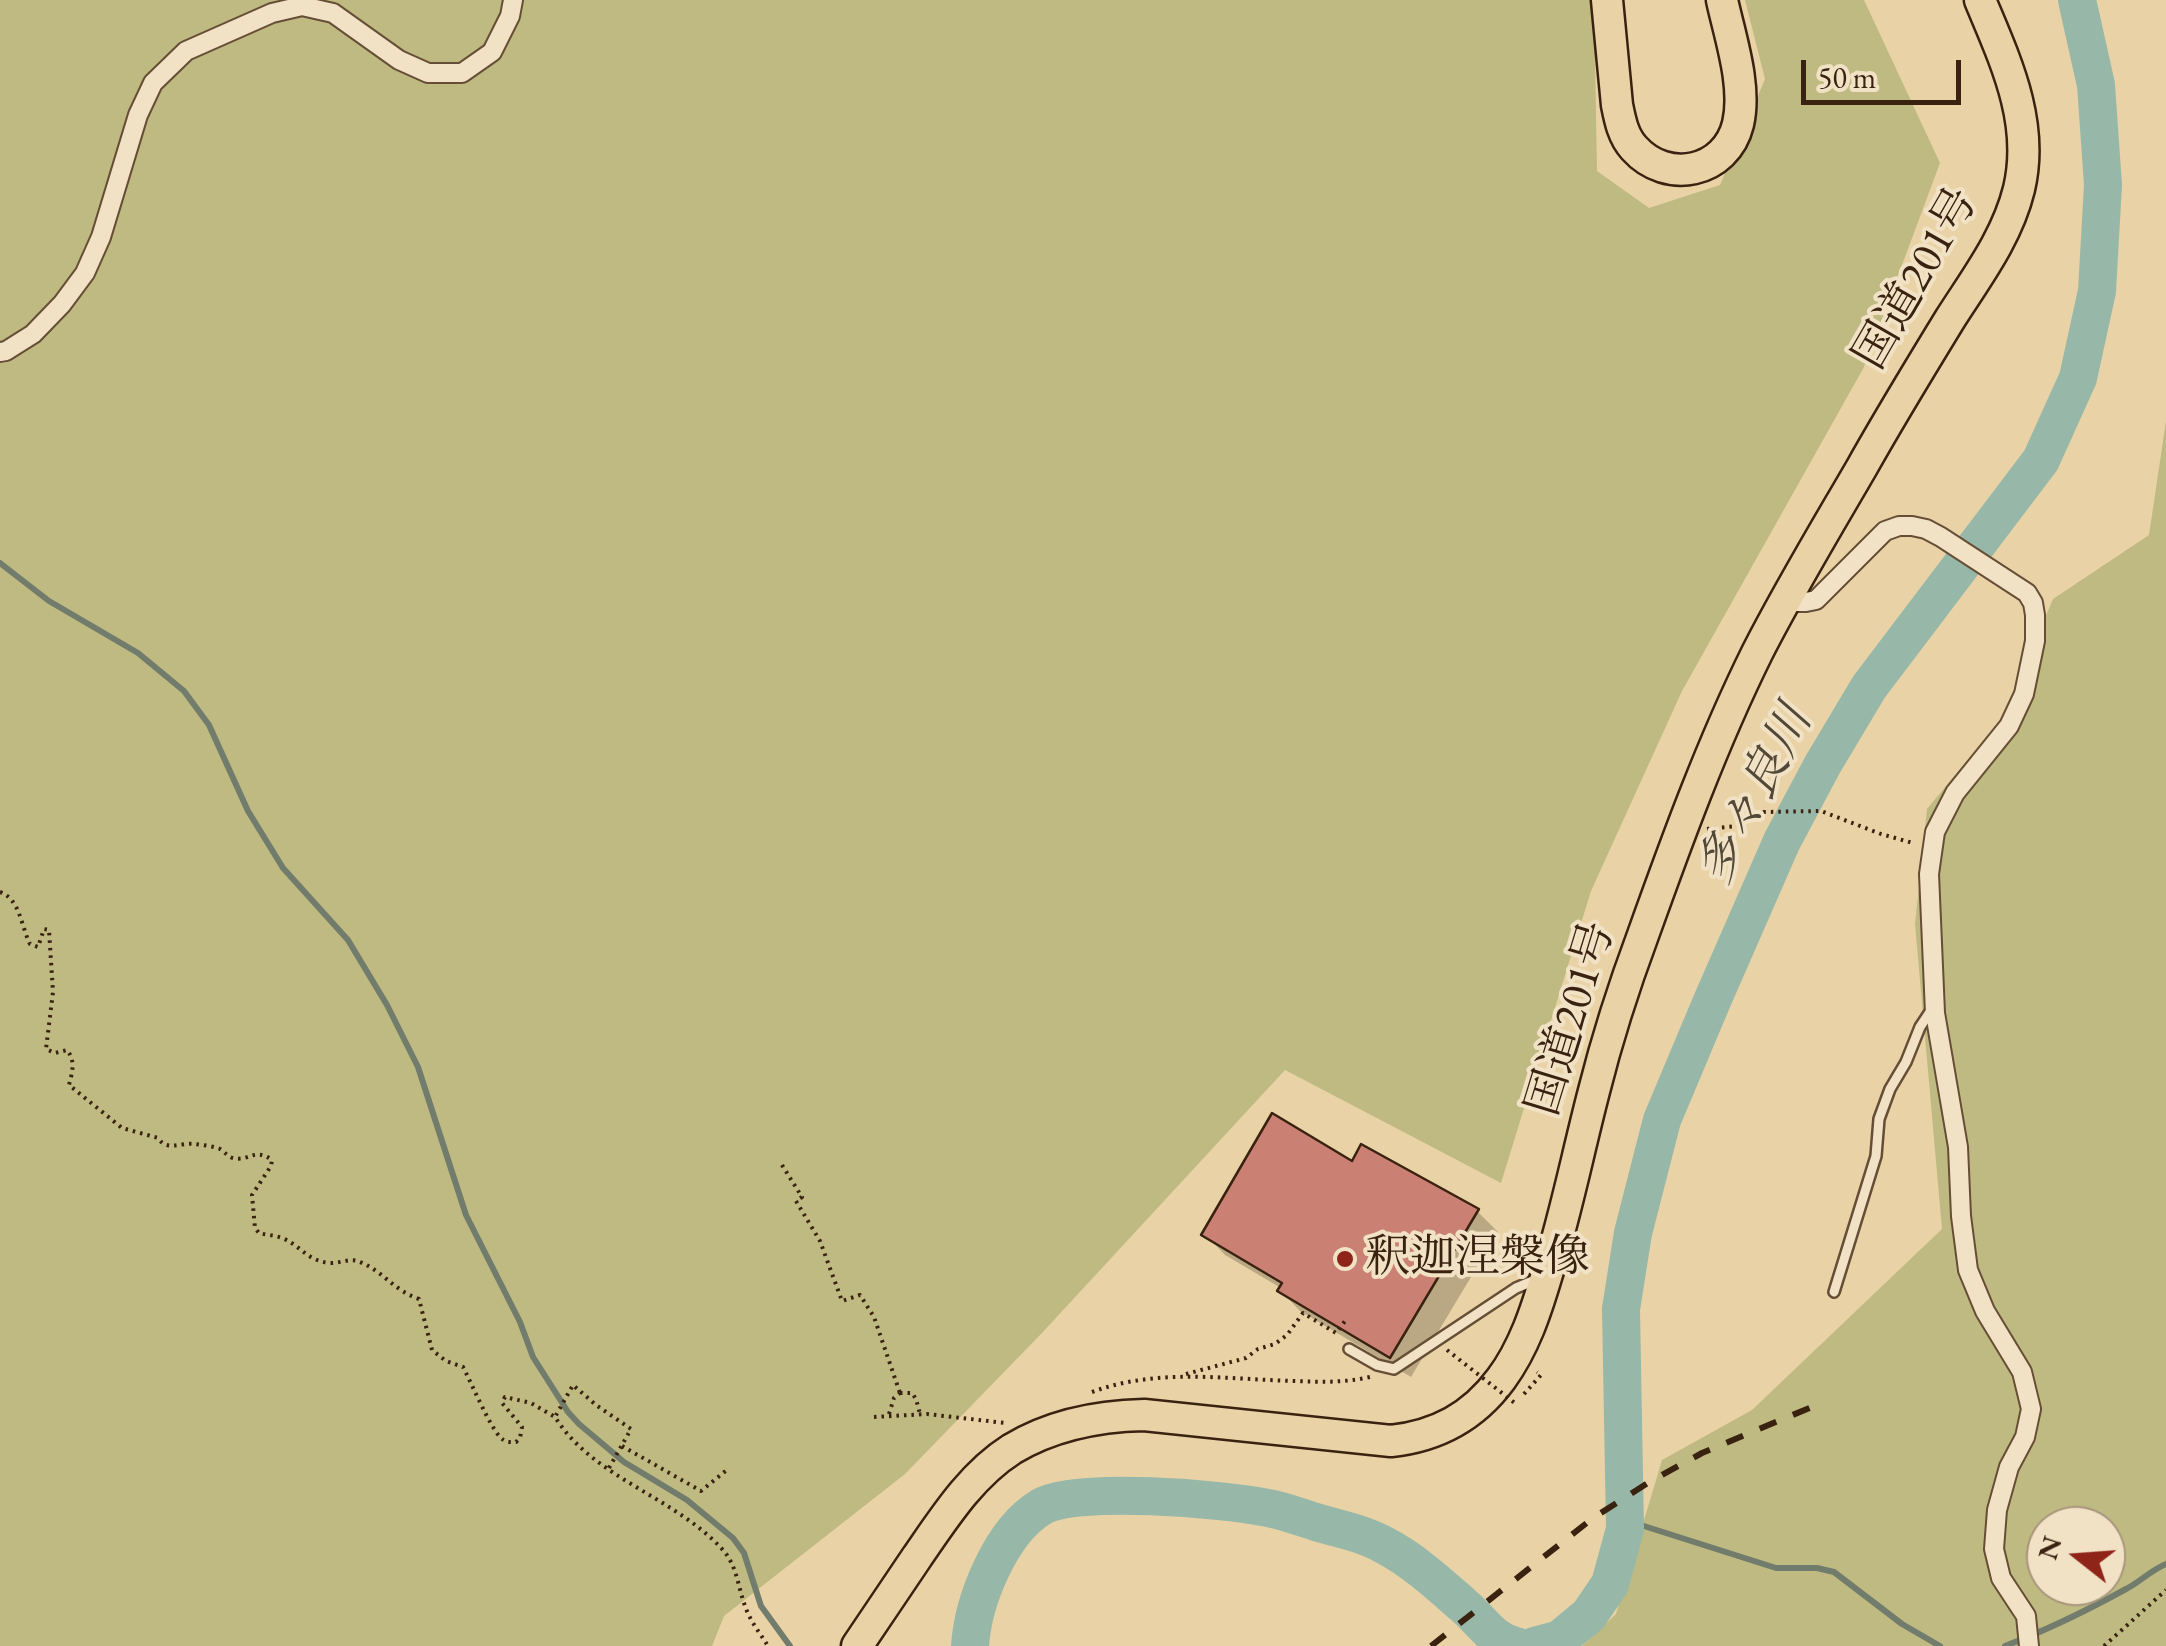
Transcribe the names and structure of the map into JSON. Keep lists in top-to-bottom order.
{
  "streets": {
    "highway": ["国道201号"]
  },
  "water": ["多々良川"],
  "places": ["釈迦涅槃像"],
  "scale_bar": "50 m",
  "north": "left"
}
